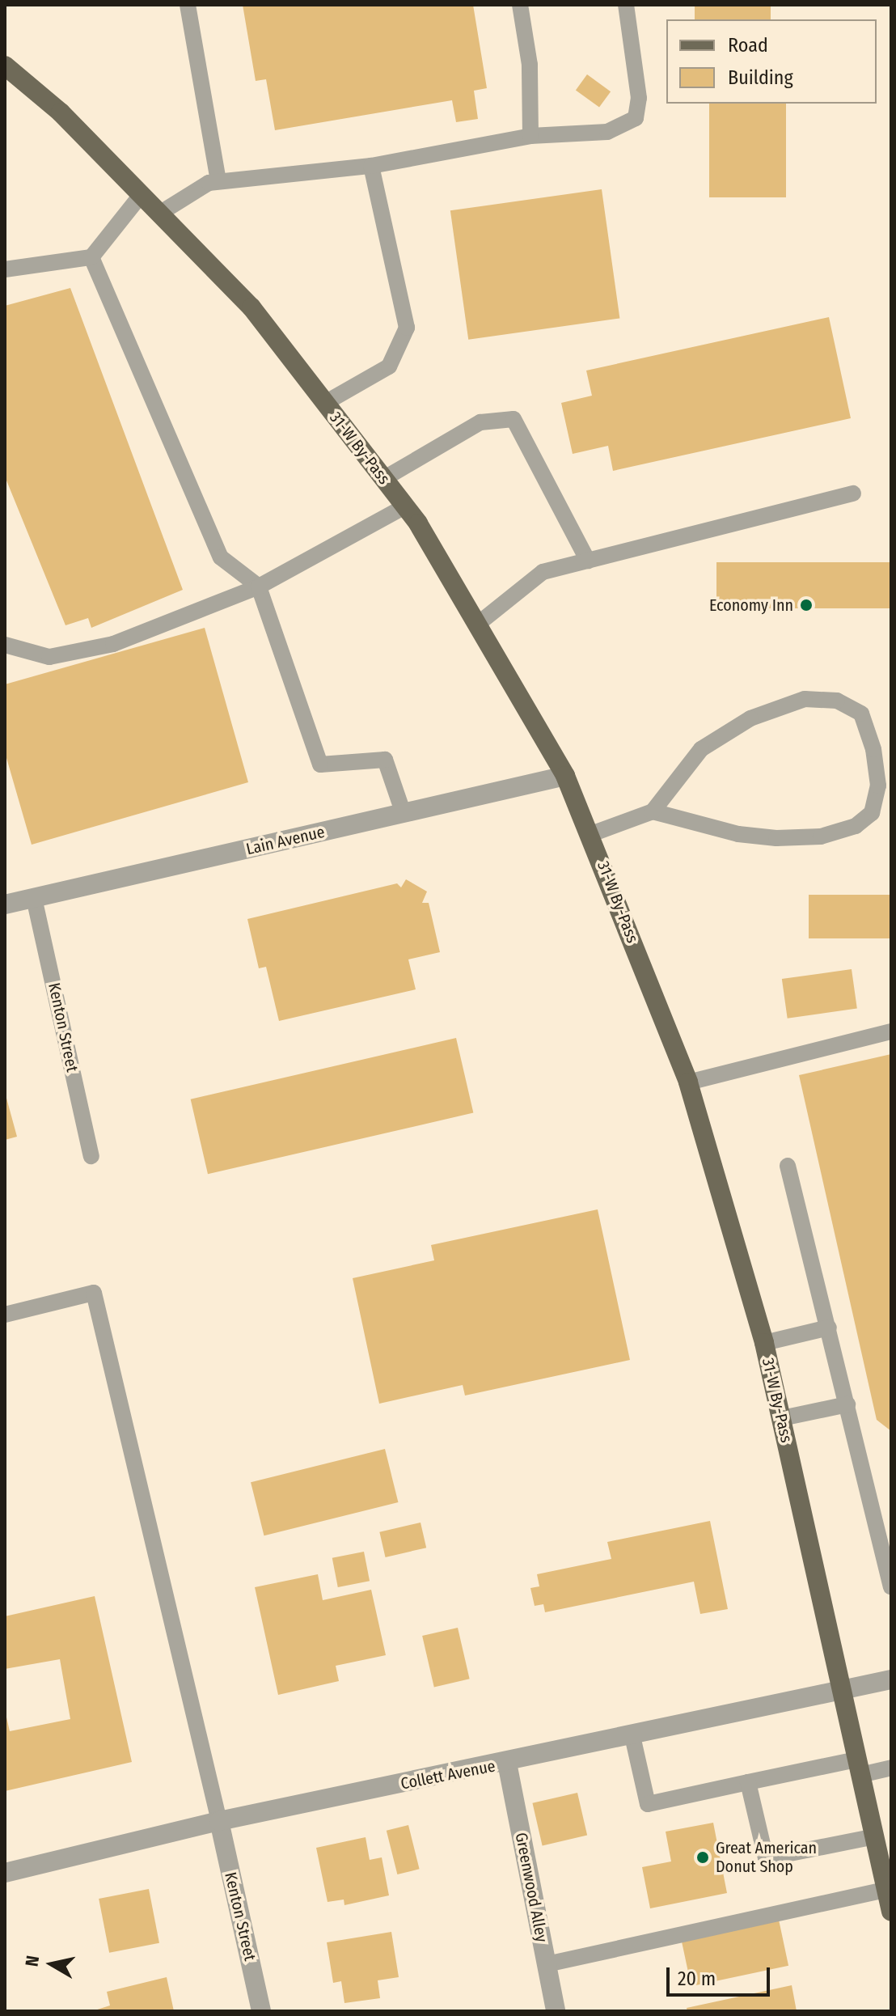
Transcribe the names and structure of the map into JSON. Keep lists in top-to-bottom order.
{
  "streets": {
    "main road": ["31-W By-Pass"],
    "street": [
      "Lain Avenue",
      "Kenton Street",
      "Collett Avenue",
      "Greenwood Alley"
    ]
  },
  "crossings": [
    ["31-W By-Pass", "Lain Avenue"],
    ["31-W By-Pass", "Collett Avenue"],
    ["Lain Avenue", "Kenton Street"],
    ["Kenton Street", "Collett Avenue"],
    ["Collett Avenue", "Greenwood Alley"]
  ],
  "places": ["Economy Inn", "Great American Donut Shop"],
  "legend": ["Road", "Building"],
  "scale_bar": "20 m",
  "north": "left"
}
